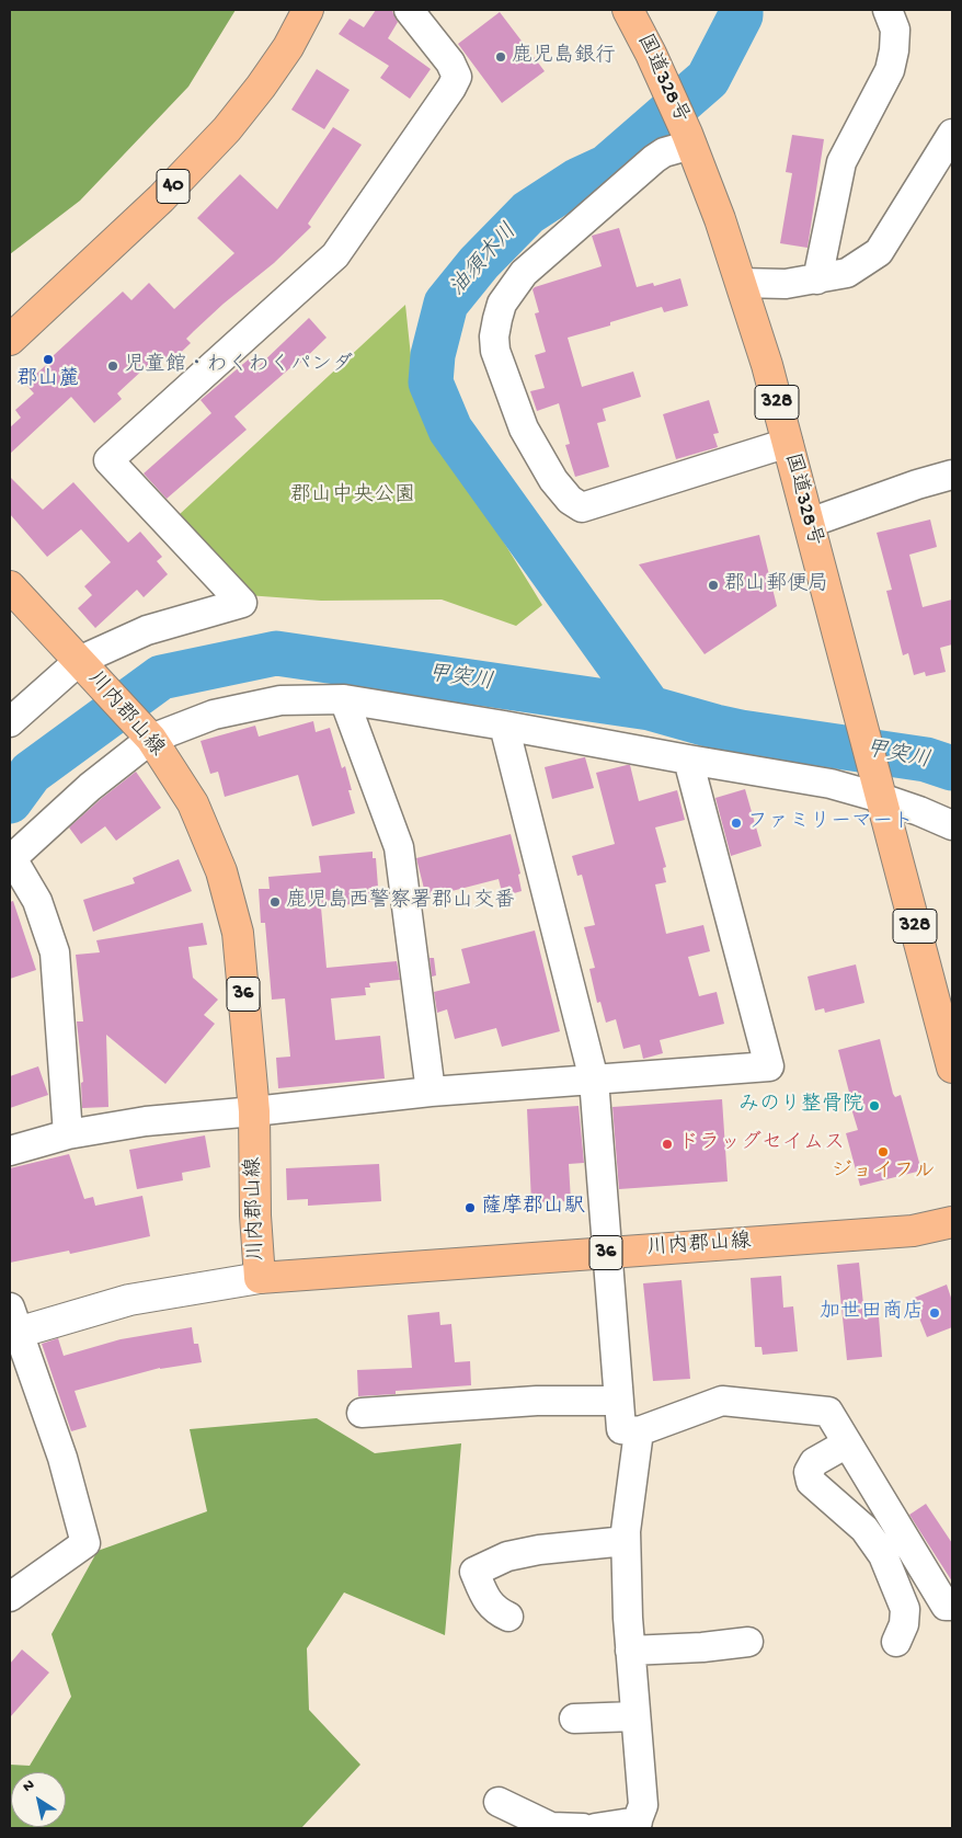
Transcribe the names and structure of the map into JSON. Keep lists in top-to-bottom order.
{
  "streets": {
    "main road": [
      "国道328号",
      "40",
      "328",
      "川内郡山線",
      "36"
    ]
  },
  "water": ["油須木川", "甲突川"],
  "parks": ["郡山中央公園"],
  "places": [
    "鹿児島銀行",
    "郡山麓",
    "児童館・わくわくパンダ",
    "郡山郵便局",
    "ファミリーマート",
    "鹿児島西警察署郡山交番",
    "みのり整骨院",
    "ドラッグセイムス",
    "ジョイフル",
    "薩摩郡山駅",
    "加世田商店"
  ],
  "north": "top left"
}
